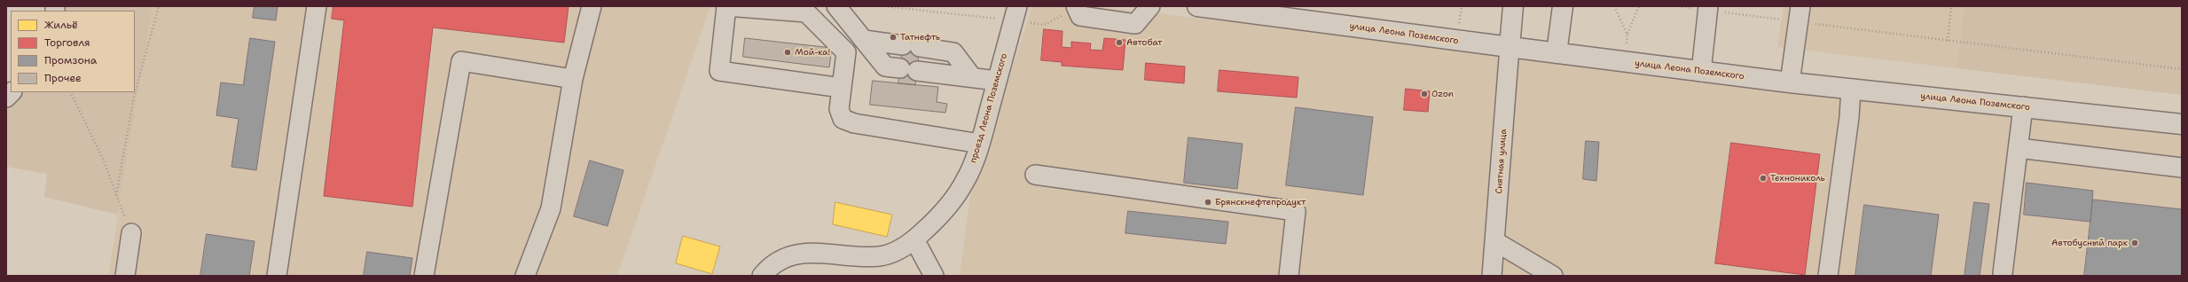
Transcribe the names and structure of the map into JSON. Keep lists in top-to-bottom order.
{
  "streets": {
    "main road": ["улица Леона Поземского"],
    "street": ["проезд Леона Поземского", "Снятная улица"]
  },
  "crossings": [
    ["улица Леона Поземского", "Снятная улица"]
  ],
  "places": [
    "Татнефть",
    "Автобат",
    "Мой-ка!",
    "Ozon",
    "Технониколь",
    "Брянскнефтепродукт",
    "Автобусный парк"
  ],
  "legend": [
    "Жильё",
    "Торговля",
    "Промзона",
    "Прочее"
  ]
}
